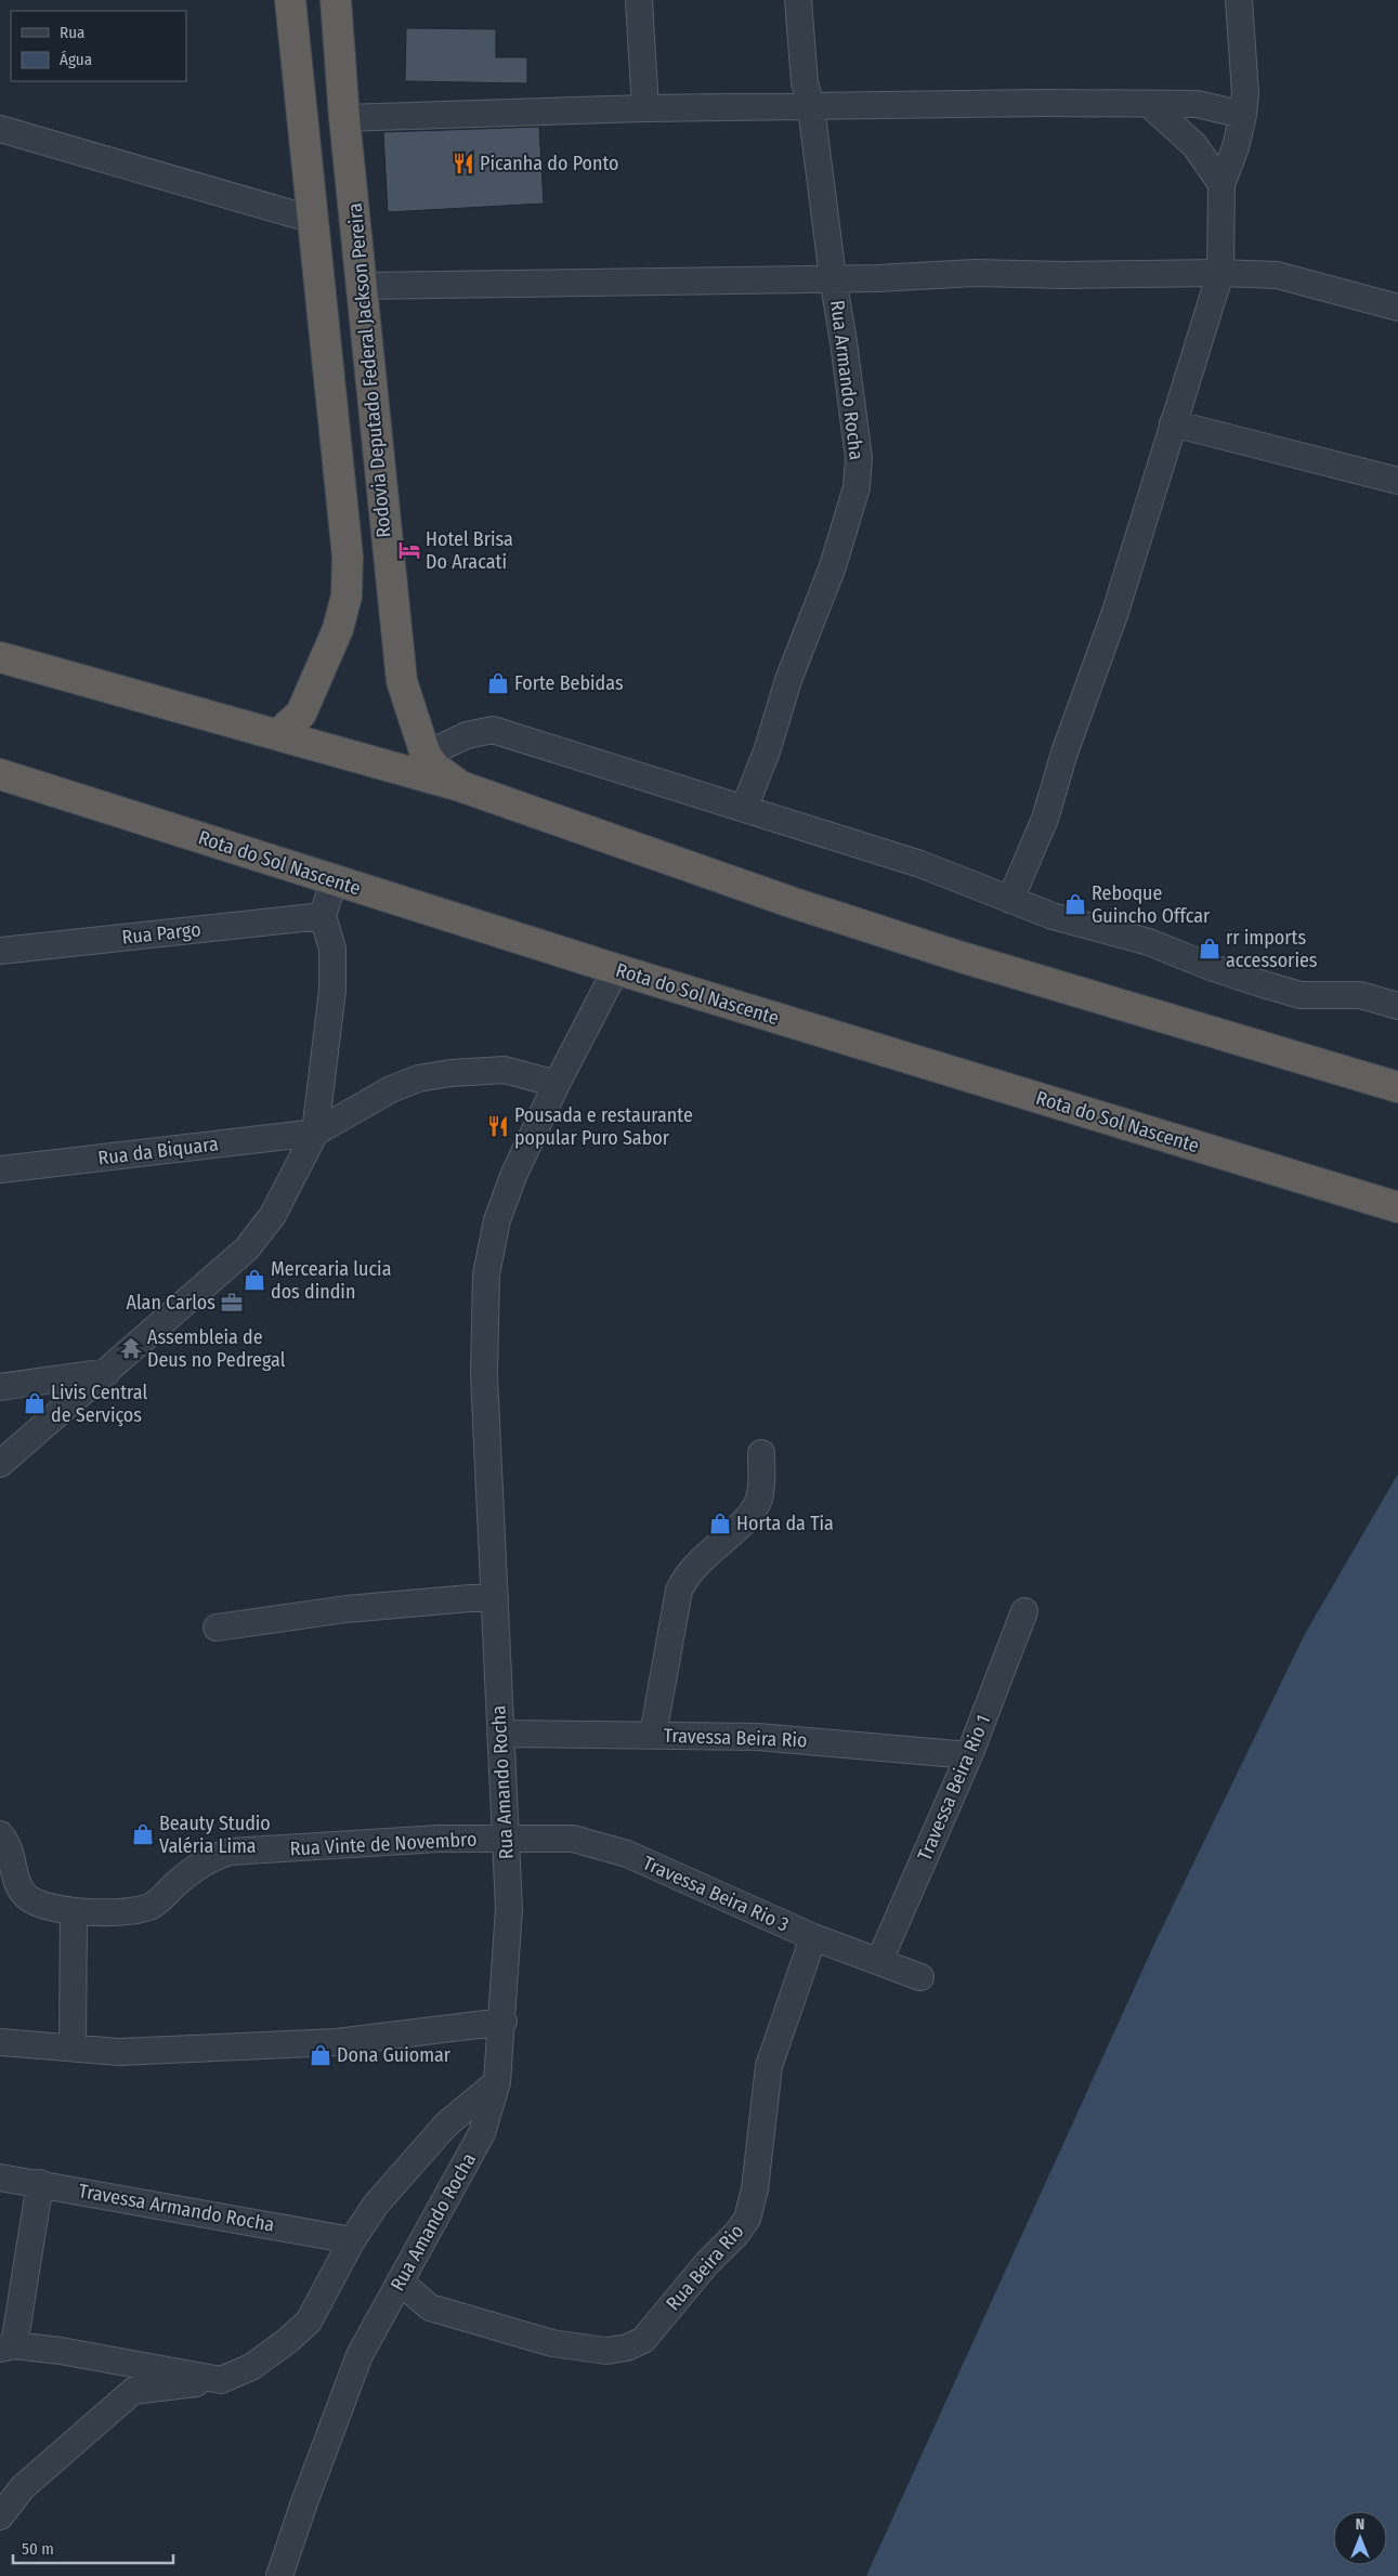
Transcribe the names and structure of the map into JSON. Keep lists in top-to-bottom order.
{
  "streets": {
    "highway": ["Rodovia Deputado Federal Jackson Pereira", "Rota do Sol Nascente"],
    "street": [
      "Rua Armando Rocha",
      "Rua Pargo",
      "Rua da Biquara",
      "Travessa Beira Rio",
      "Rua Amando Rocha",
      "Travessa Beira Rio 1",
      "Rua Vinte de Novembro",
      "Travessa Beira Rio 3",
      "Travessa Armando Rocha",
      "Rua Beira Rio"
    ]
  },
  "crossings": [
    ["Rota do Sol Nascente", "Rua Amando Rocha"],
    ["Travessa Beira Rio", "Rua Amando Rocha"],
    ["Travessa Beira Rio", "Travessa Beira Rio 1"],
    ["Rua Amando Rocha", "Rua Vinte de Novembro"],
    ["Rua Amando Rocha", "Travessa Beira Rio 3"],
    ["Rua Amando Rocha", "Rua Beira Rio"],
    ["Travessa Beira Rio 1", "Travessa Beira Rio 3"],
    ["Rua Vinte de Novembro", "Travessa Beira Rio 3"],
    ["Travessa Beira Rio 3", "Rua Beira Rio"]
  ],
  "places": {
    "restaurant": ["Picanha do Ponto", "Pousada e restaurante popular Puro Sabor"],
    "hotel": ["Hotel Brisa Do Aracati"],
    "shop": [
      "Forte Bebidas",
      "Reboque Guincho Offcar",
      "rr imports accessories",
      "Mercearia lucia dos dindin",
      "Livis Central de Serviços",
      "Horta da Tia",
      "Beauty Studio Valéria Lima",
      "Dona Guiomar"
    ],
    "office": ["Alan Carlos"],
    "temple": ["Assembleia de Deus no Pedregal"]
  },
  "legend": ["Rua", "Água"],
  "scale_bar": "50 m",
  "north": "top"
}
